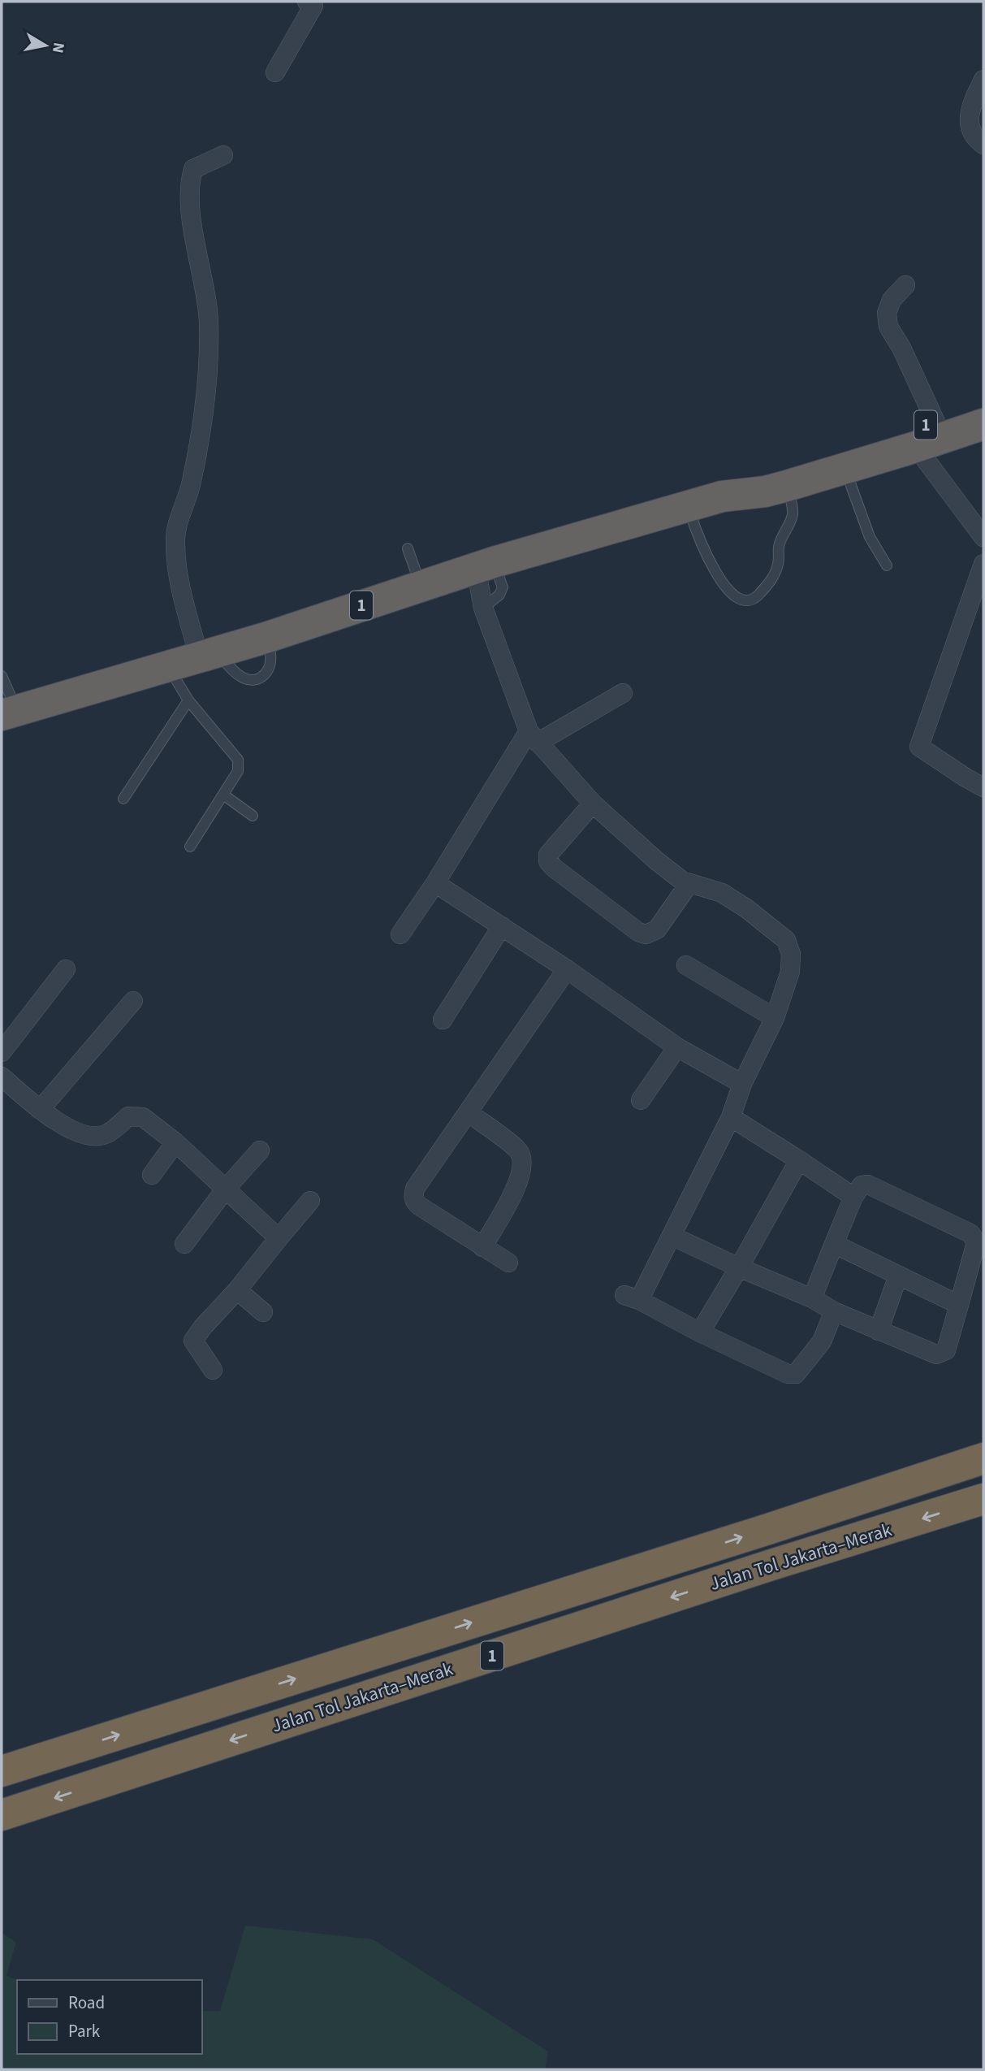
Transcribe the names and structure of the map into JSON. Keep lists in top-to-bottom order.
{
  "streets": {
    "highway": ["1", "Jalan Tol Jakarta–Merak"]
  },
  "legend": ["Road", "Park"],
  "north": "right"
}
